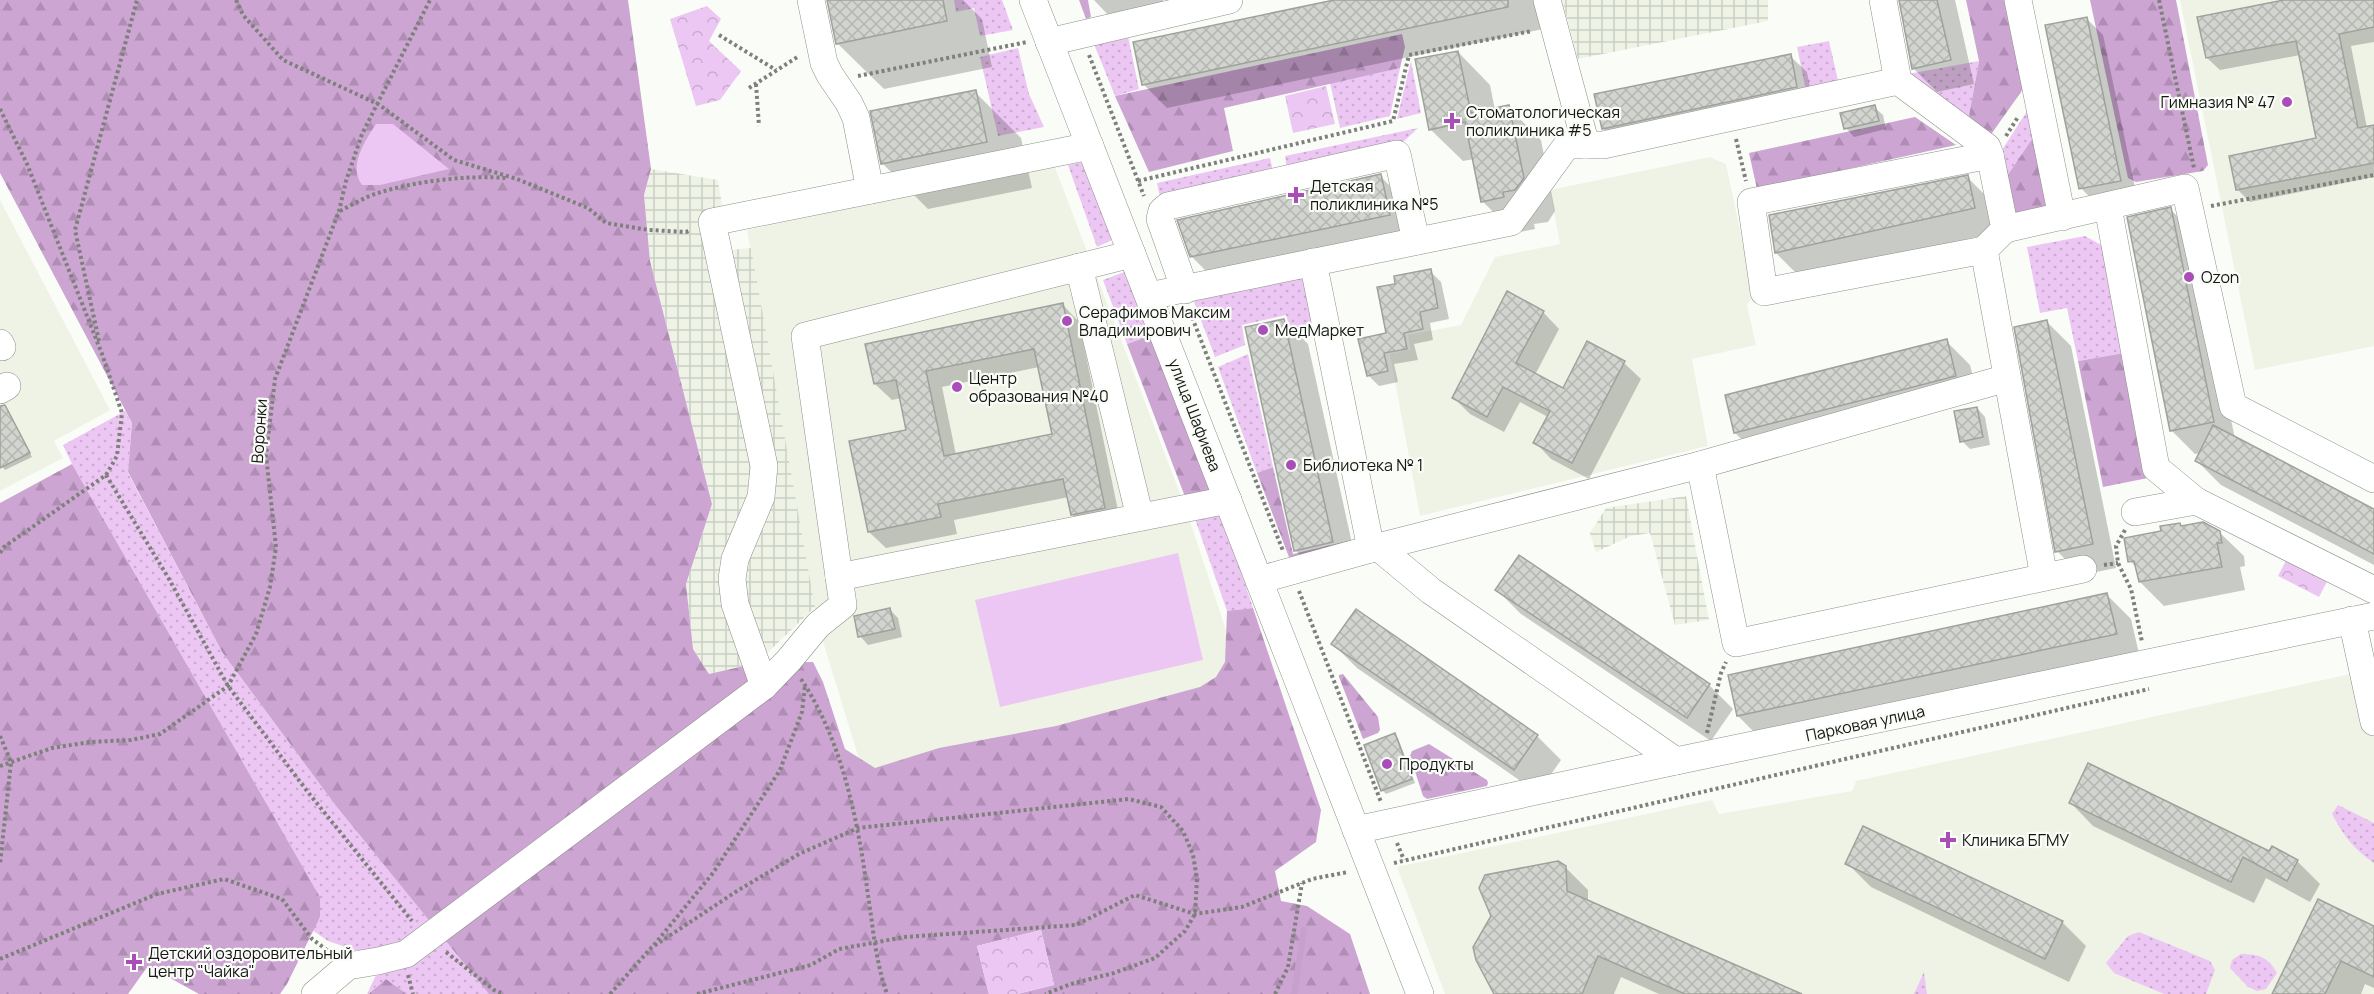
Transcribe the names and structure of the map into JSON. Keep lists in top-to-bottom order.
{
  "streets": {
    "street": ["улица Шафиева", "Парковая улица"],
    "path": ["Воронки"]
  },
  "crossings": [
    ["улица Шафиева", "Парковая улица"]
  ],
  "places": {
    "other": [
      "Гимназия № 47",
      "Ozon",
      "Серафимов Максим Владимирович",
      "МедМаркет",
      "Центр образования №40",
      "Библиотека № 1",
      "Продукты"
    ],
    "health": [
      "Стоматологическая поликлиника #5",
      "Детская поликлиника №5",
      "Клиника БГМУ",
      "Детский оздоровительный центр \"Чайка\""
    ]
  }
}
